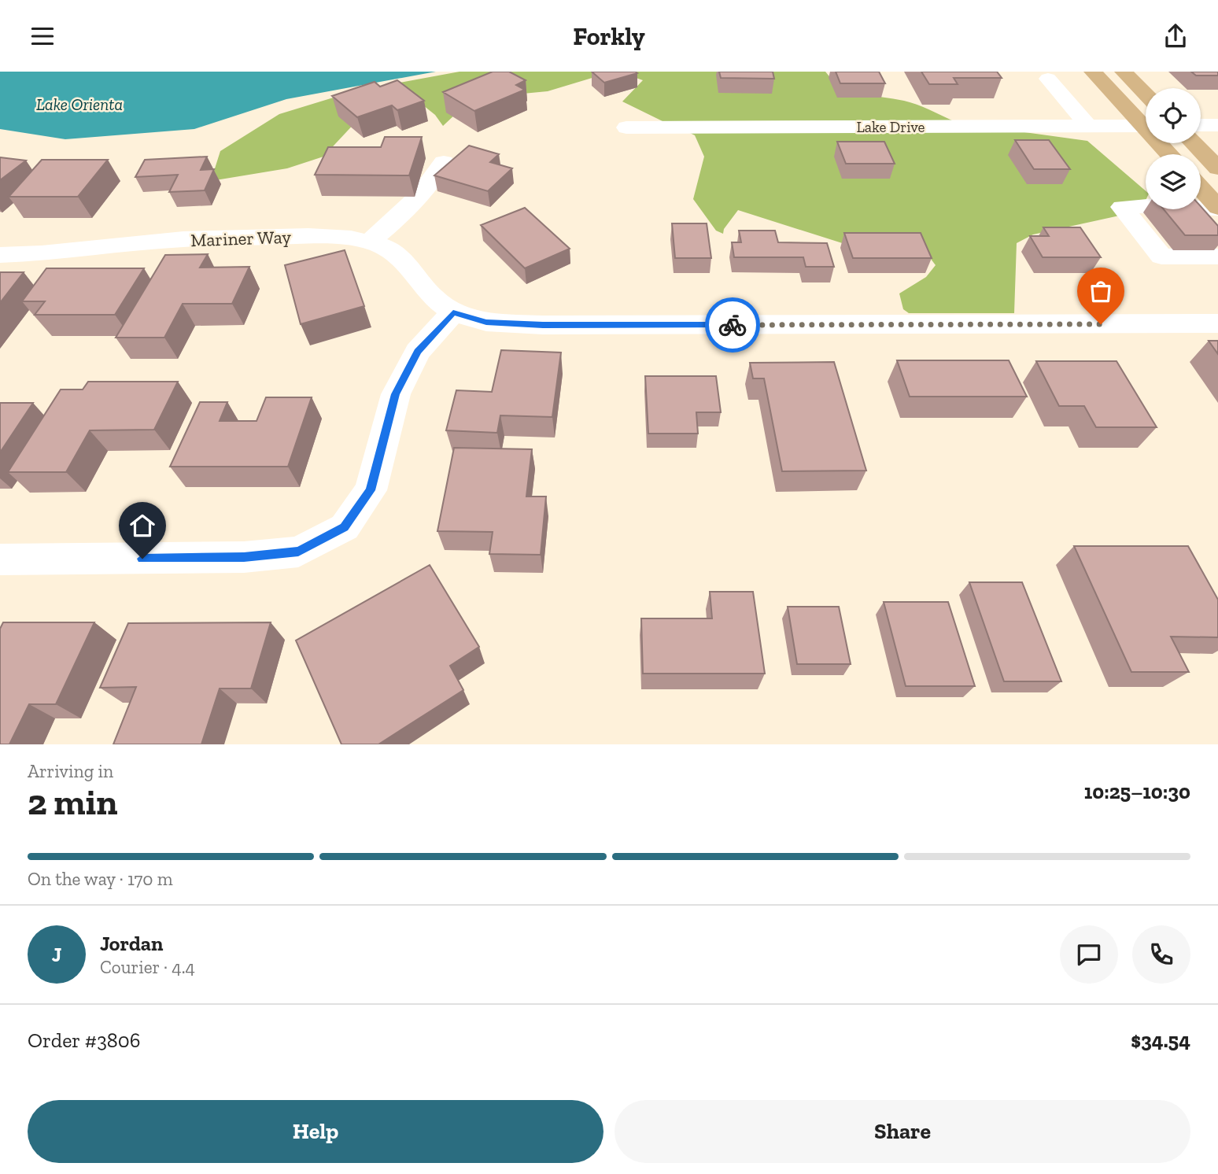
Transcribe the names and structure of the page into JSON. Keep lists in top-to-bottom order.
{
  "streets": {
    "street": ["Lake Drive", "Mariner Way"]
  },
  "water": ["Lake Orienta"],
  "page": {
    "header": "Forkly",
    "heading": ["2 min", "Arriving in", "10:25–10:30"],
    "panel": [
      "Jordan",
      "Courier · 4.4",
      "Order #3806",
      "$34.54"
    ],
    "bar": "On the way · 170 m",
    "round": "J",
    "buttons": ["Help", "Share"]
  }
}
